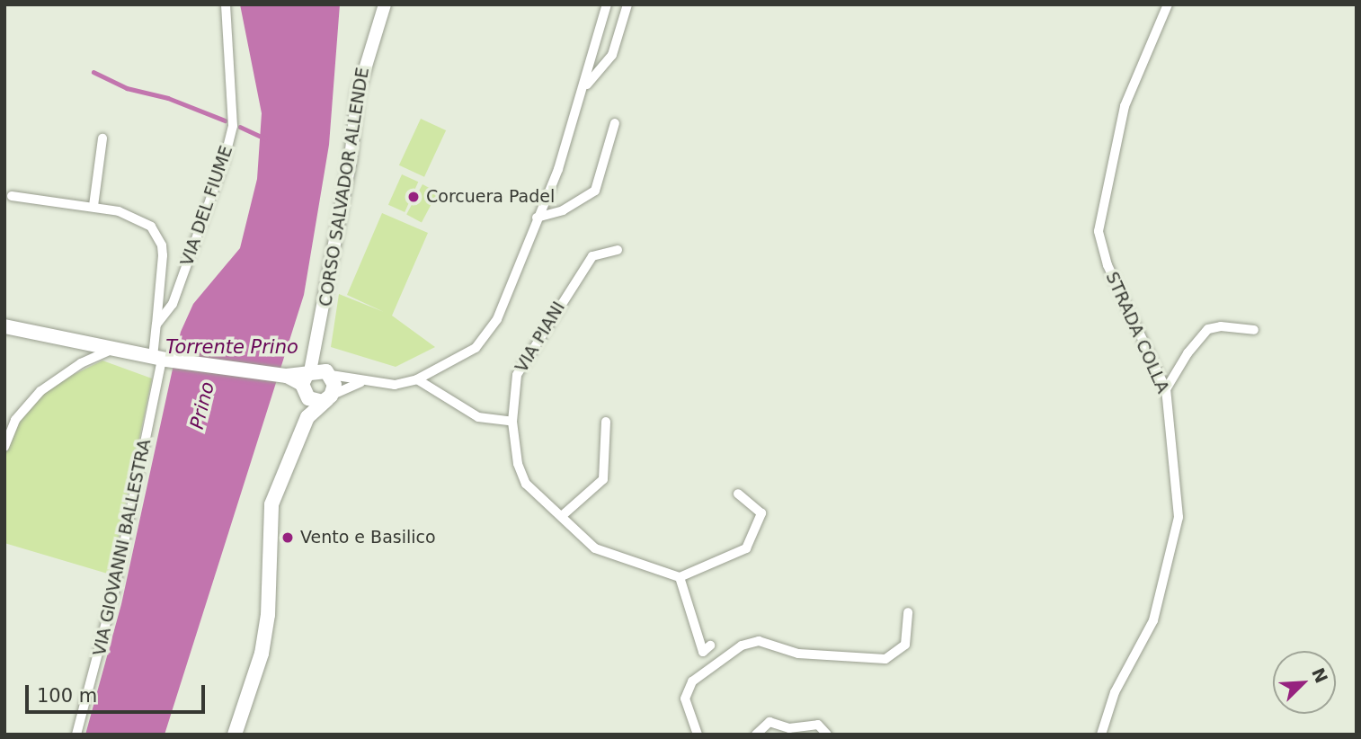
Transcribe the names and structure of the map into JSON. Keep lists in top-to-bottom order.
{
  "streets": {
    "street": [
      "CORSO SALVADOR ALLENDE",
      "VIA DEL FIUME",
      "STRADA COLLA",
      "VIA PIANI",
      "VIA GIOVANNI BALLESTRA"
    ]
  },
  "crossings": [
    ["VIA DEL FIUME", "VIA GIOVANNI BALLESTRA"]
  ],
  "water": ["Torrente Prino", "Prino"],
  "places": ["Corcuera Padel", "Vento e Basilico"],
  "scale_bar": "100 m",
  "north": "top right"
}
